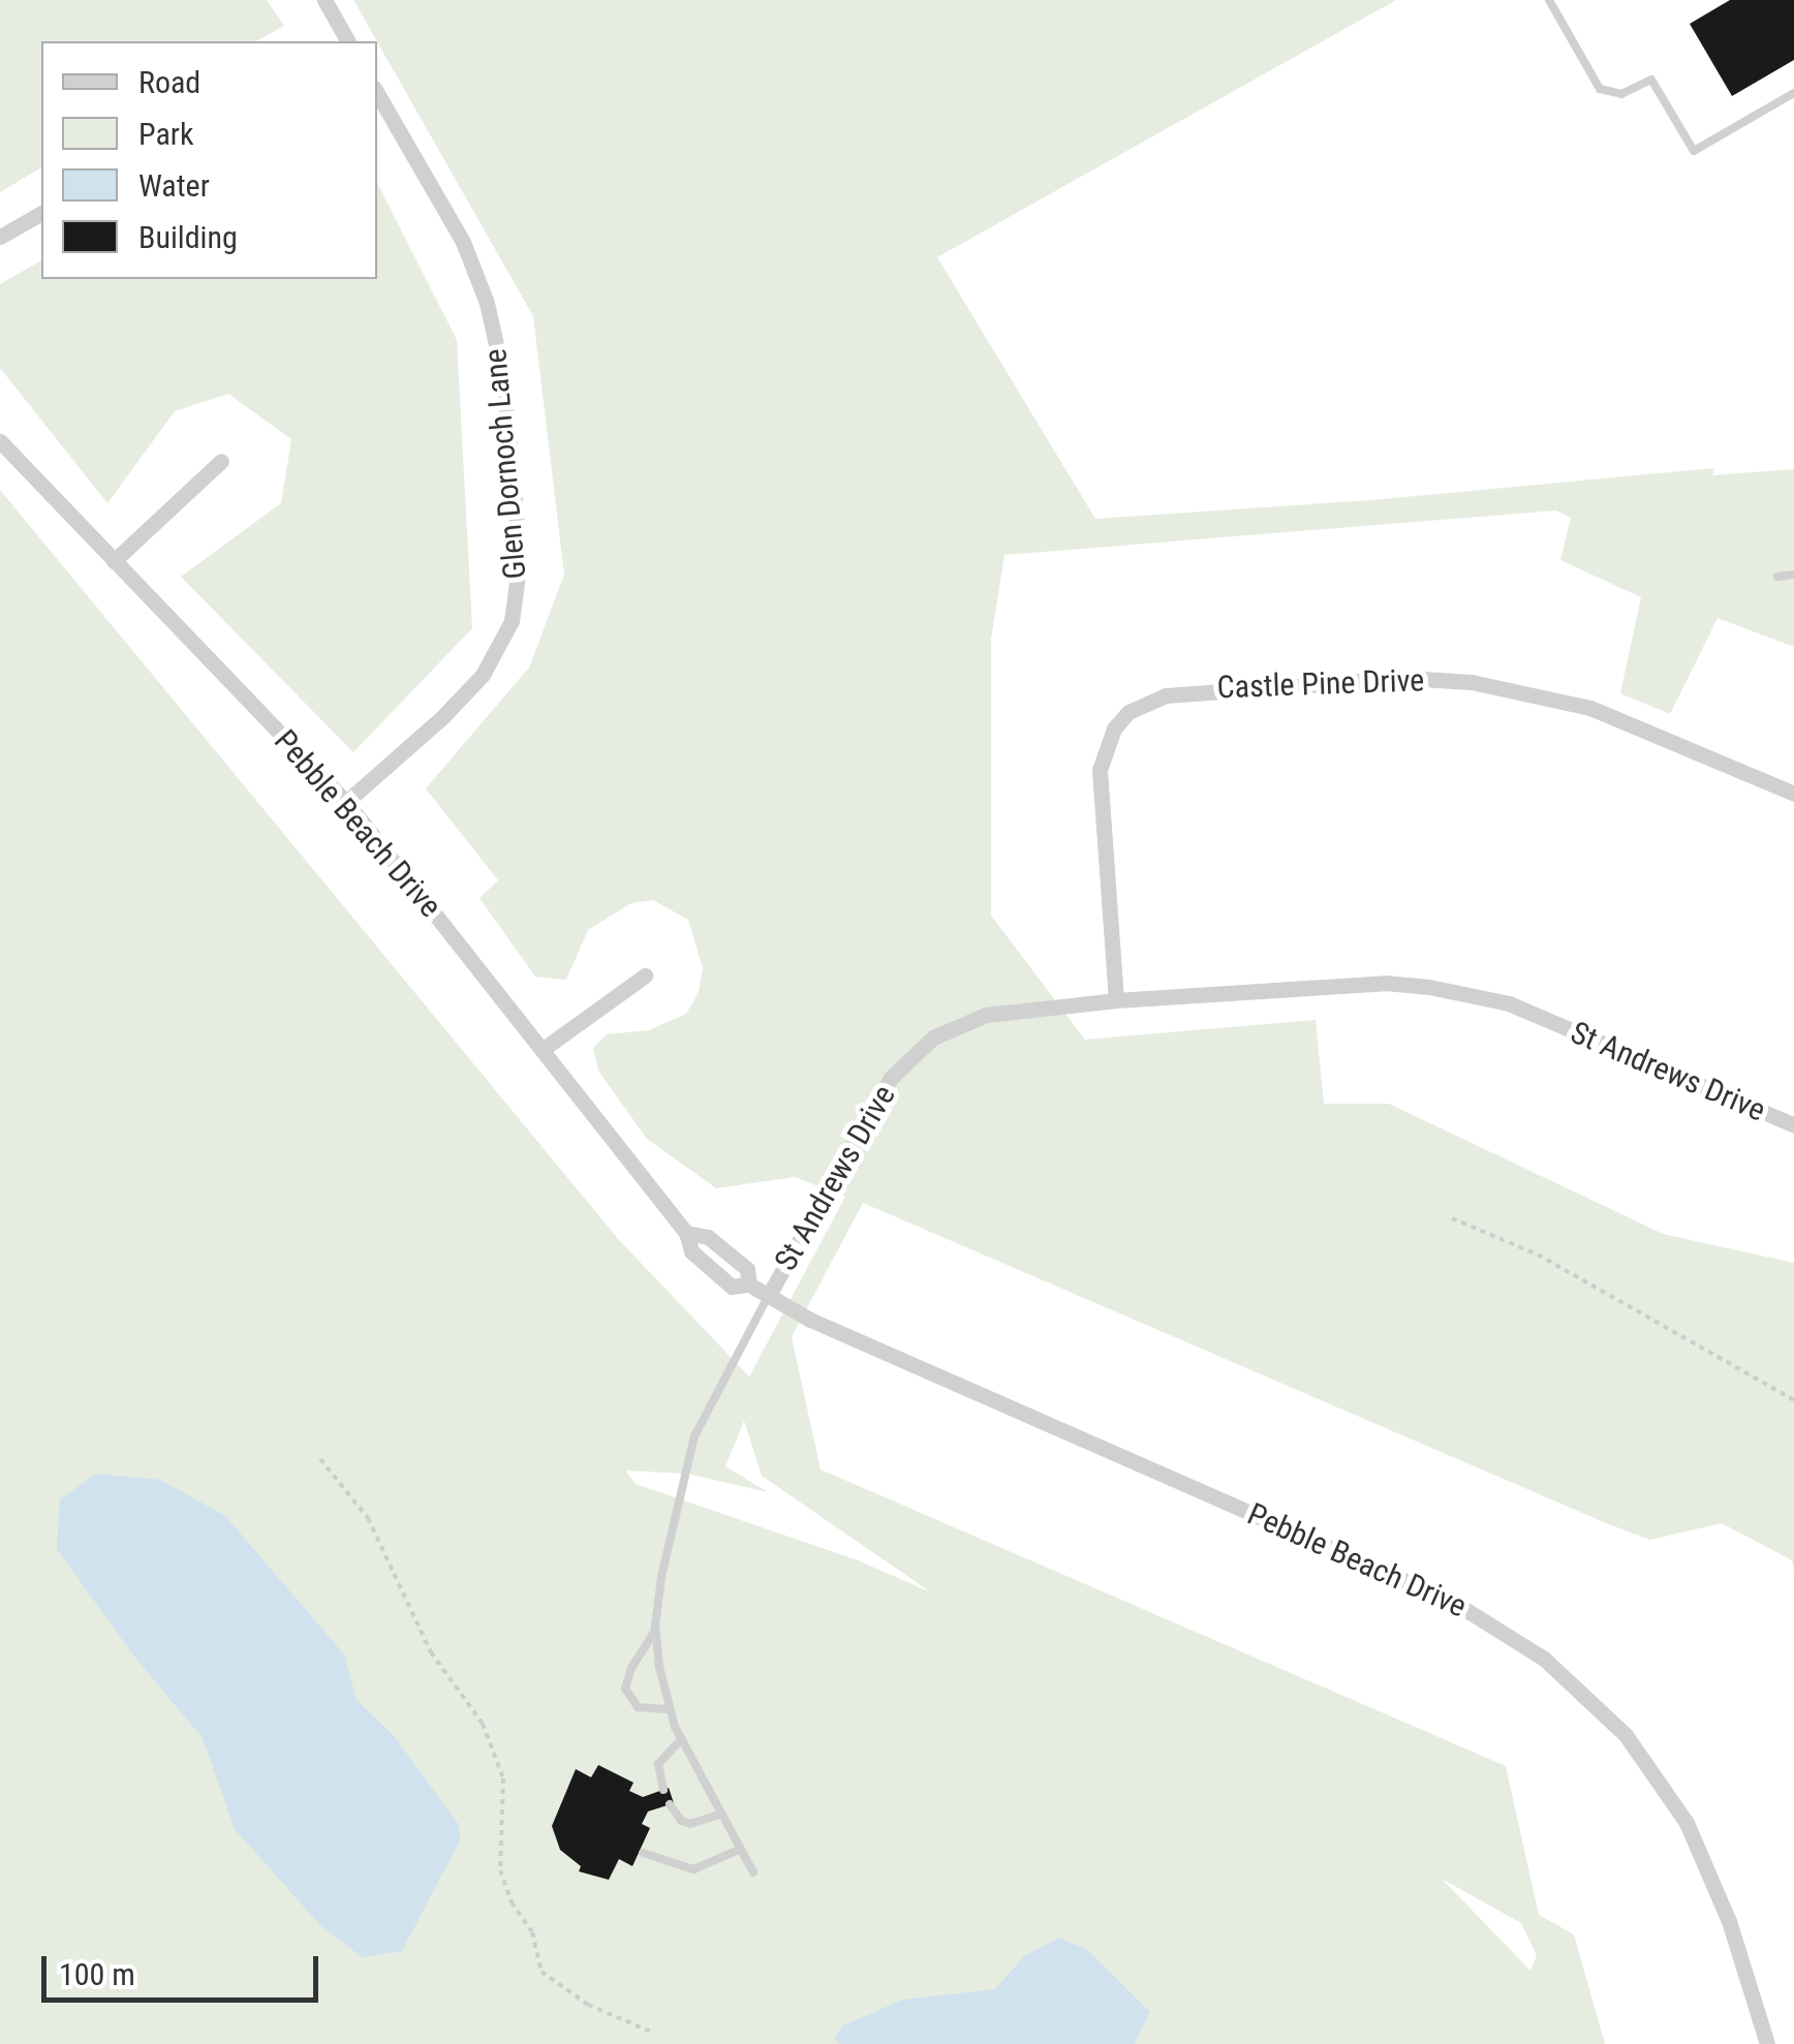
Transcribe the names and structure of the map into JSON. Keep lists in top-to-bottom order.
{
  "streets": {
    "street": [
      "Glen Dornoch Lane",
      "Castle Pine Drive",
      "Pebble Beach Drive",
      "St Andrews Drive"
    ]
  },
  "crossings": [
    ["Glen Dornoch Lane", "Pebble Beach Drive"],
    ["Castle Pine Drive", "St Andrews Drive"],
    ["Pebble Beach Drive", "St Andrews Drive"]
  ],
  "legend": [
    "Road",
    "Park",
    "Water",
    "Building"
  ],
  "scale_bar": "100 m"
}
